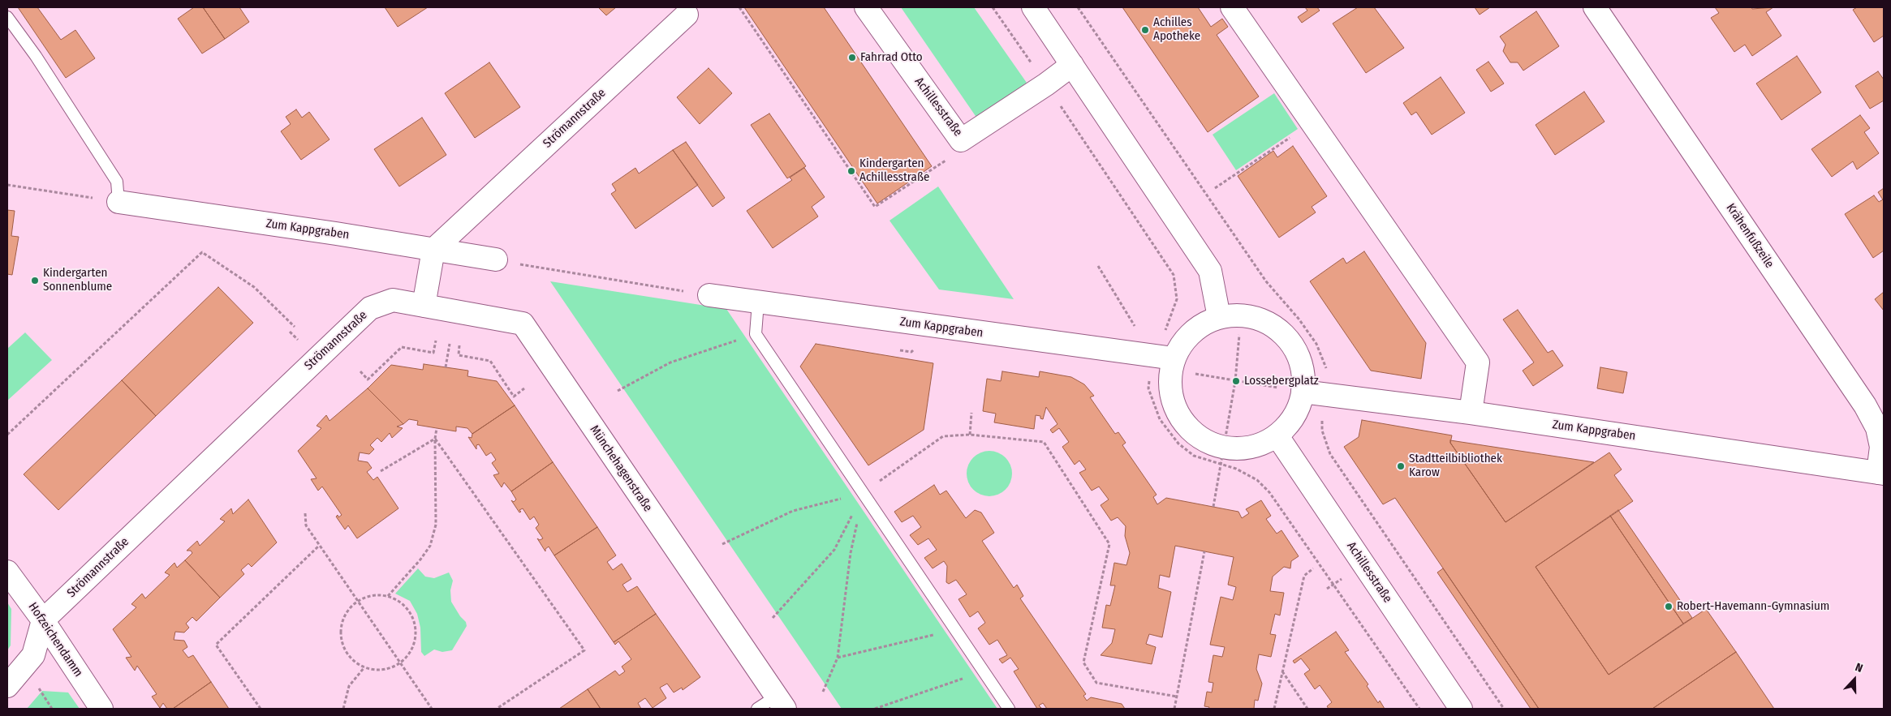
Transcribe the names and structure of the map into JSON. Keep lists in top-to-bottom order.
{
  "streets": {
    "street": [
      "Achillesstraße",
      "Strömannstraße",
      "Zum Kappgraben",
      "Krähenfußzeile",
      "Münchehagenstraße",
      "Hofzeichendamm"
    ]
  },
  "crossings": [
    ["Strömannstraße", "Zum Kappgraben"],
    ["Strömannstraße", "Münchehagenstraße"],
    ["Strömannstraße", "Hofzeichendamm"],
    ["Zum Kappgraben", "Krähenfußzeile"]
  ],
  "places": [
    "Achilles Apotheke",
    "Fahrrad Otto",
    "Kindergarten Achillesstraße",
    "Kindergarten Sonnenblume",
    "Lossebergplatz",
    "Stadtteilbibliothek Karow",
    "Robert-Havemann-Gymnasium"
  ],
  "north": "top"
}
